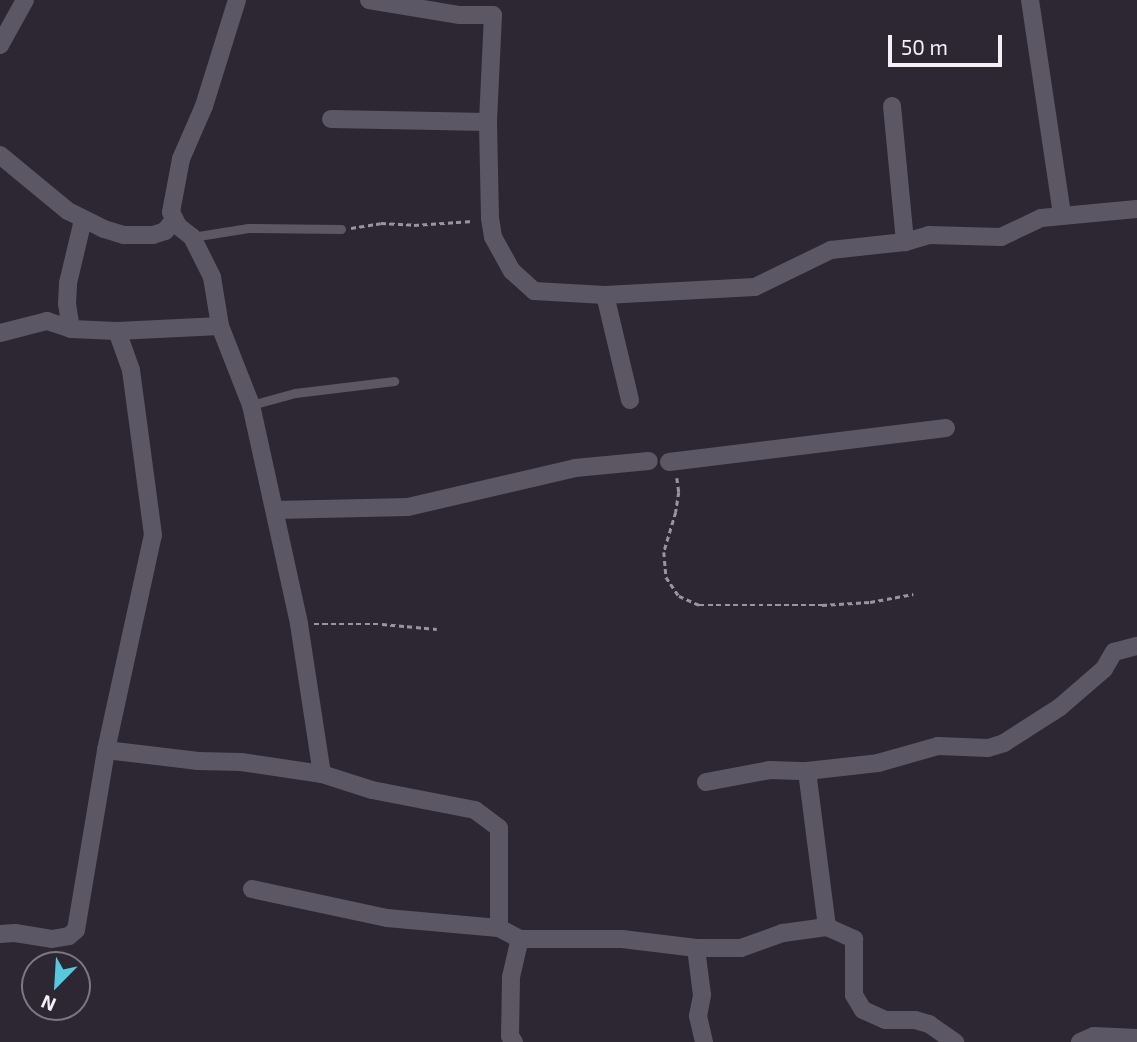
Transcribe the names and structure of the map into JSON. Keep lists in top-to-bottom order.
{
  "scale_bar": "50 m",
  "north": "bottom left"
}
